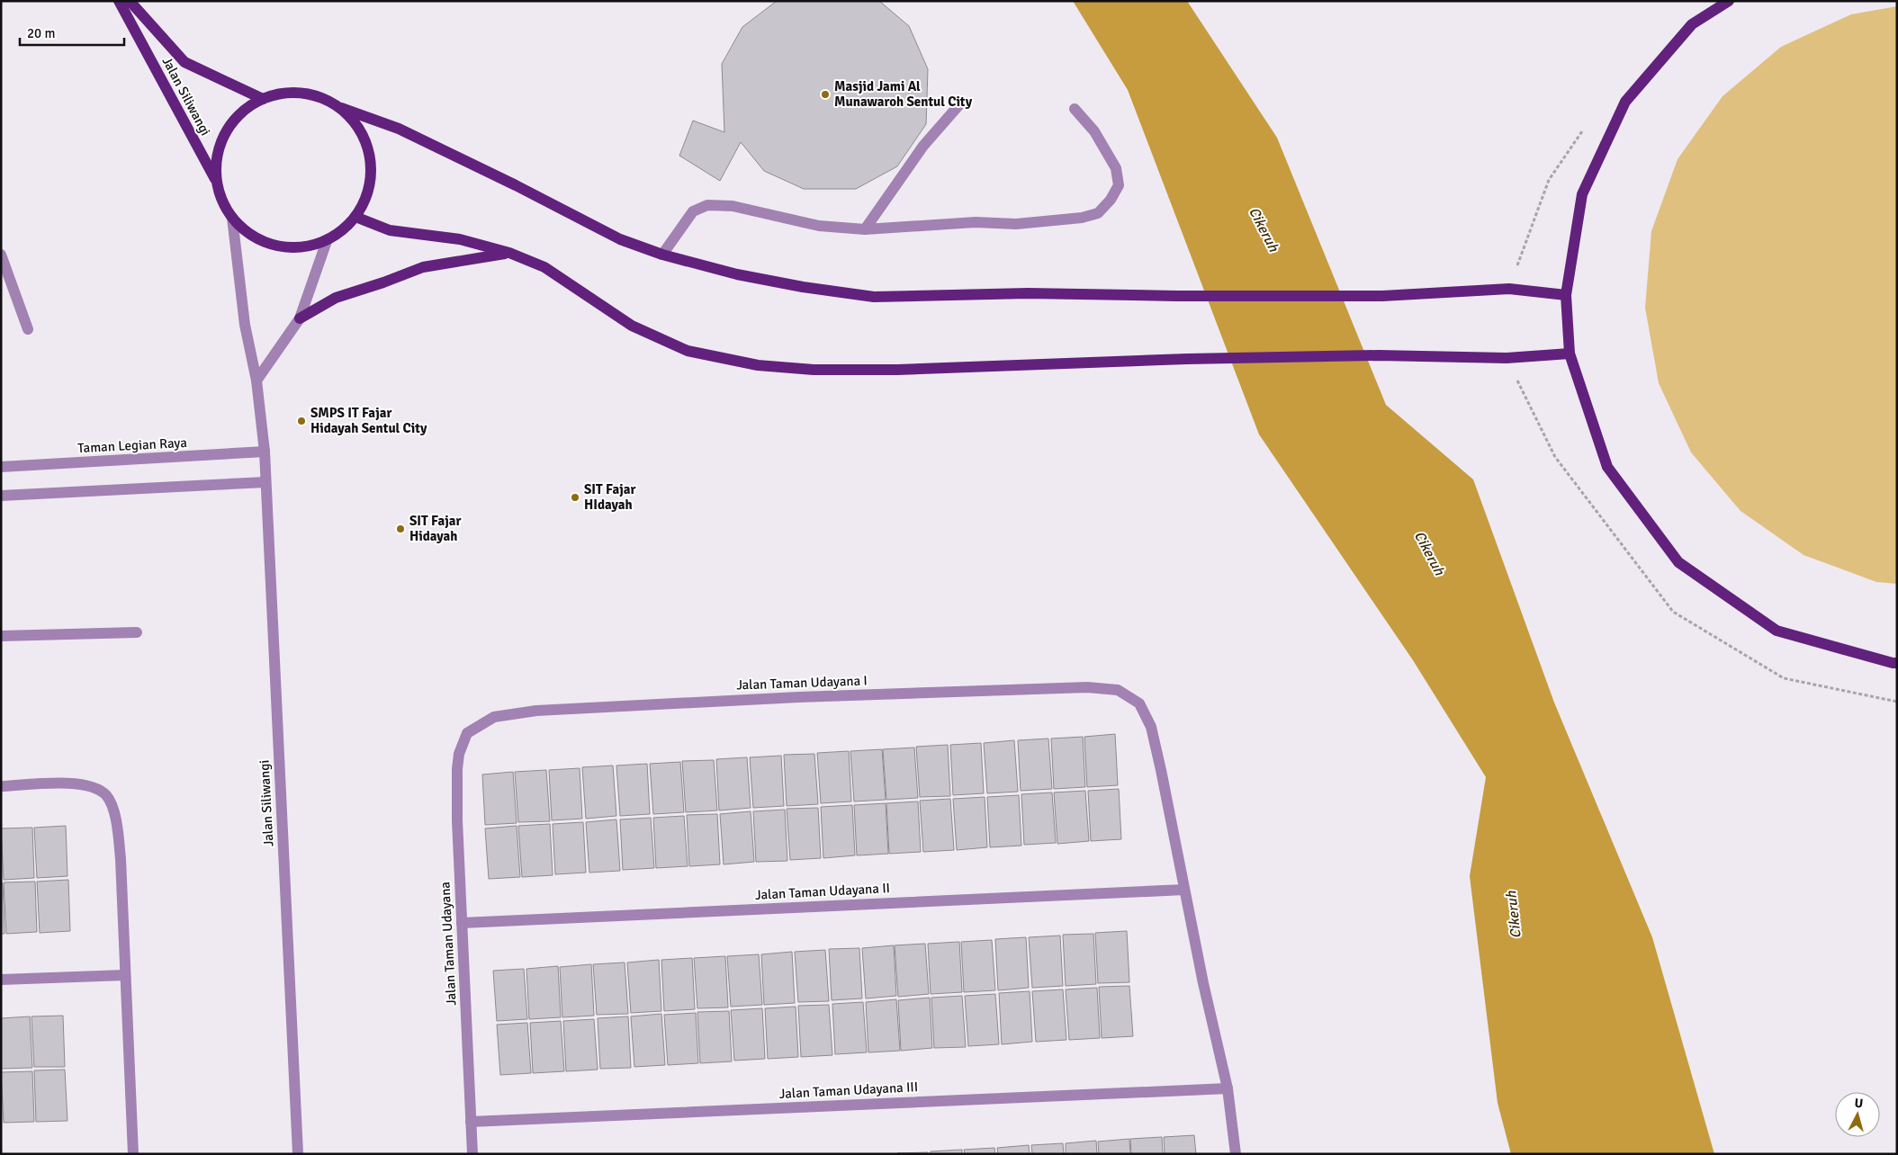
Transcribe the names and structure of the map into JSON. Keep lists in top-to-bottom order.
{
  "streets": {
    "main road": ["Jalan Siliwangi"],
    "street": [
      "Taman Legian Raya",
      "Jalan Taman Udayana I",
      "Jalan Taman Udayana II",
      "Jalan Taman Udayana",
      "Jalan Taman Udayana III"
    ]
  },
  "crossings": [
    ["Jalan Siliwangi", "Taman Legian Raya"],
    ["Jalan Taman Udayana I", "Jalan Taman Udayana II"],
    ["Jalan Taman Udayana I", "Jalan Taman Udayana"],
    ["Jalan Taman Udayana II", "Jalan Taman Udayana"],
    ["Jalan Taman Udayana", "Jalan Taman Udayana III"]
  ],
  "water": ["Cikeruh"],
  "places": [
    "Masjid Jami Al Munawaroh Sentul City",
    "SMPS IT Fajar Hidayah Sentul City",
    "SIT Fajar HIdayah",
    "SIT Fajar Hidayah"
  ],
  "scale_bar": "20 m",
  "north": "top"
}
